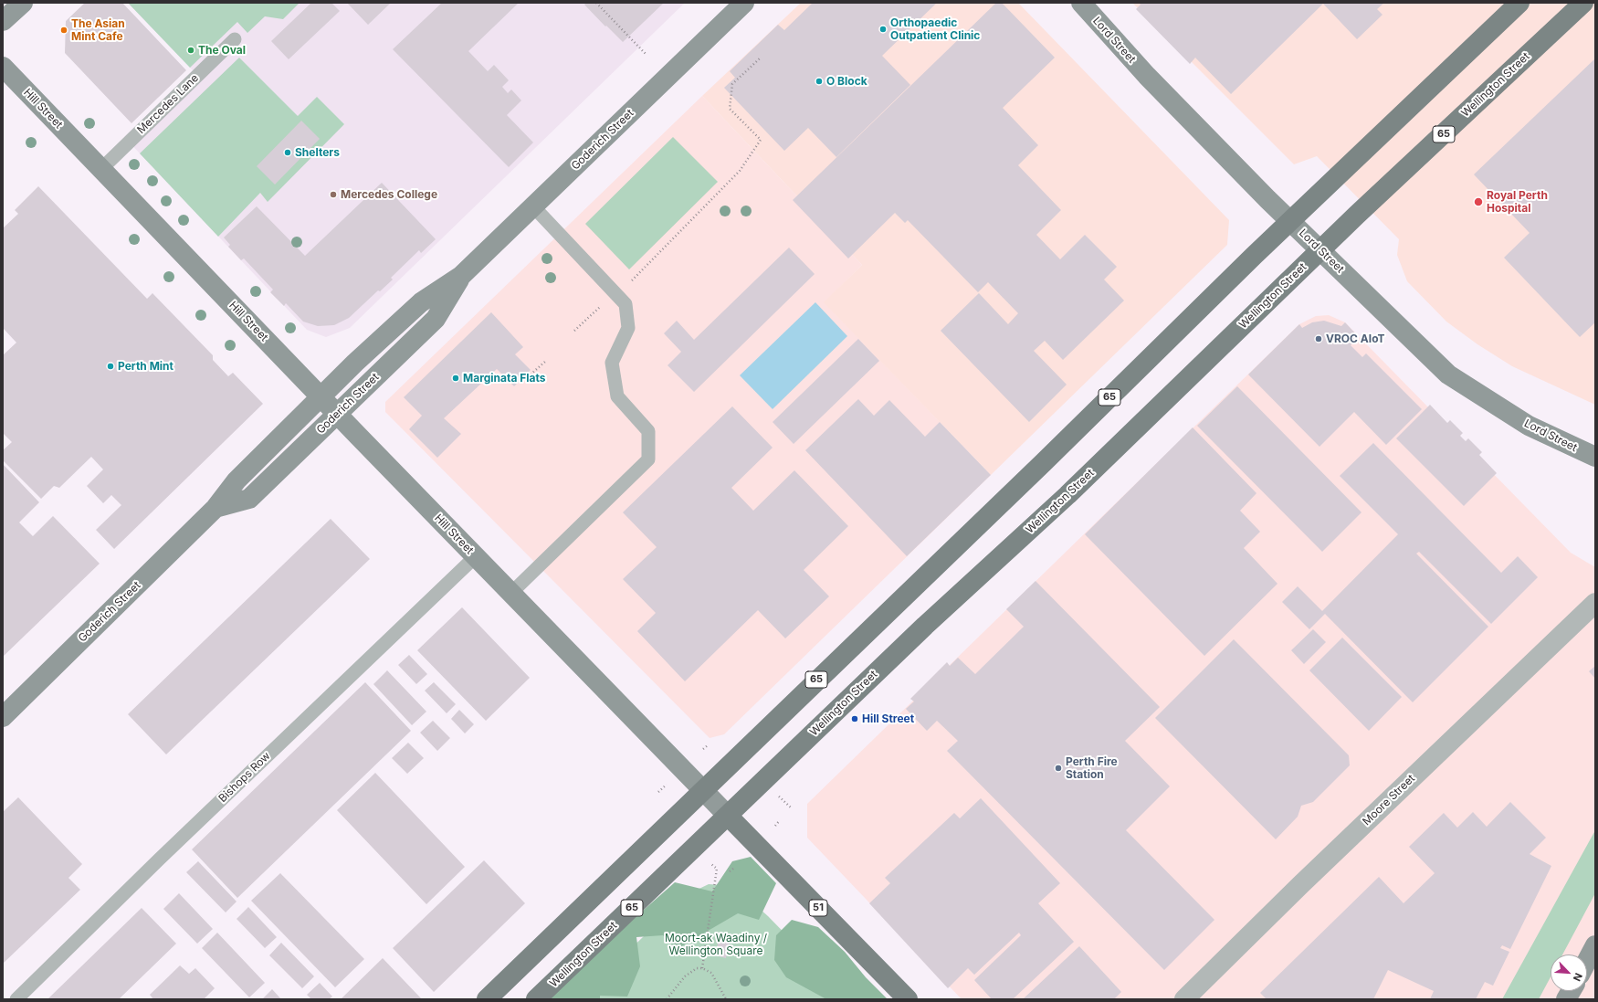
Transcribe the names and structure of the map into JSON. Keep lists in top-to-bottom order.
{
  "streets": {
    "main road": [
      "Lord Street",
      "Wellington Street",
      "Hill Street",
      "65",
      "Goderich Street",
      "51"
    ],
    "street": ["Moore Street"],
    "lane": ["Mercedes Lane", "Bishops Row"]
  },
  "crossings": [
    ["Lord Street", "Wellington Street"],
    ["Lord Street", "65"],
    ["Wellington Street", "Hill Street"],
    ["Mercedes Lane", "Hill Street"],
    ["Hill Street", "65"],
    ["Hill Street", "Goderich Street"],
    ["Hill Street", "Bishops Row"]
  ],
  "parks": ["Moort-ak Waadiny / Wellington Square"],
  "places": [
    "Orthopaedic Outpatient Clinic",
    "The Asian Mint Cafe",
    "The Oval",
    "O Block",
    "Shelters",
    "Mercedes College",
    "Royal Perth Hospital",
    "VROC AIoT",
    "Perth Mint",
    "Marginata Flats",
    "Hill Street",
    "Perth Fire Station"
  ],
  "north": "bottom right"
}
